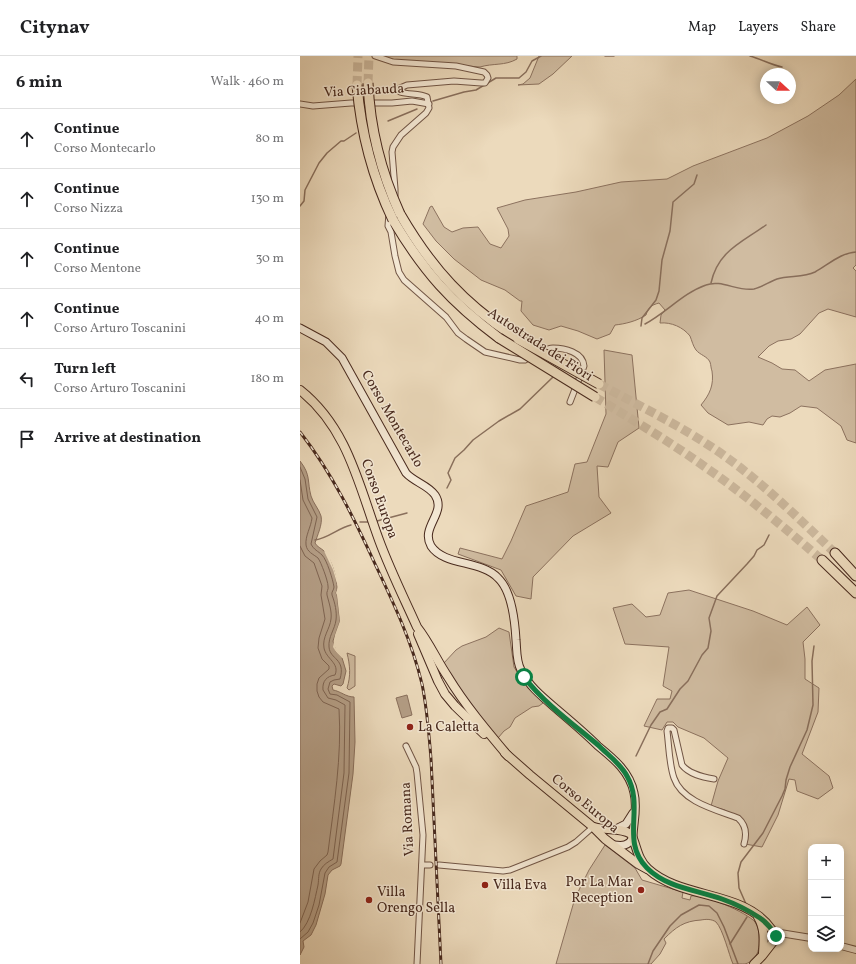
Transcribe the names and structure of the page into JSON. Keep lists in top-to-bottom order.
{
  "streets": {
    "highway": ["Autostrada dei Fiori"],
    "main road": ["Corso Montecarlo", "Corso Europa"],
    "street": ["Via Ciabauda", "Via Romana"]
  },
  "places": [
    "La Caletta",
    "Villa Eva",
    "Por La Mar Reception",
    "Villa Orengo Sella"
  ],
  "north": "right",
  "page": {
    "header": "Citynav",
    "nav": ["Map", "Layers", "Share"],
    "heading": ["6 min", "Walk · 460 m"],
    "list": [
      ["Continue", "Corso Montecarlo", "80 m"],
      ["Continue", "Corso Nizza", "130 m"],
      ["Continue", "Corso Mentone", "30 m"],
      ["Continue", "Corso Arturo Toscanini", "40 m"],
      ["Turn left", "Corso Arturo Toscanini", "180 m"],
      "Arrive at destination"
    ],
    "map_buttons": ["+", "−"]
  }
}
